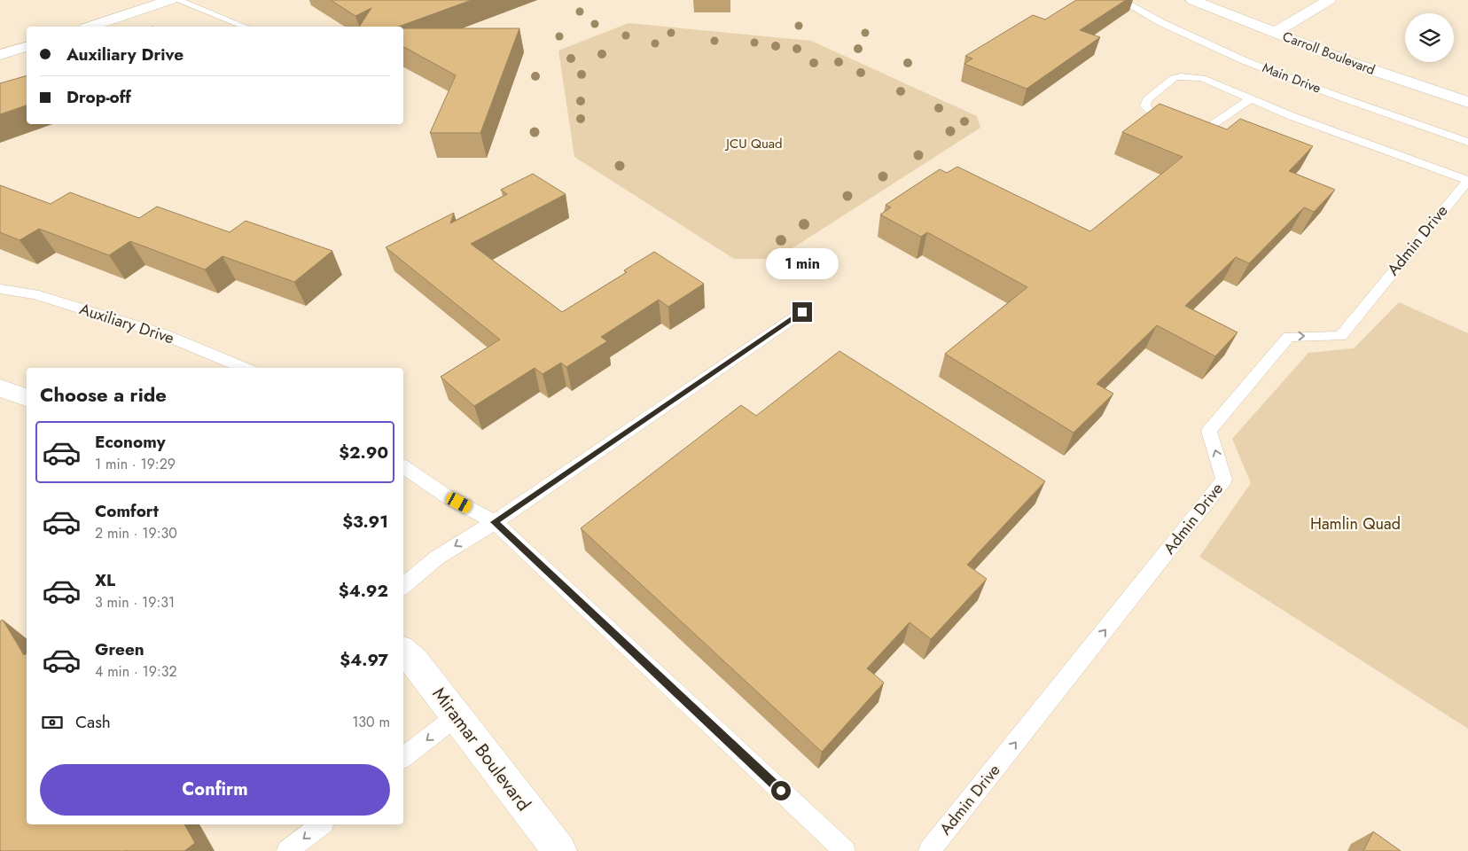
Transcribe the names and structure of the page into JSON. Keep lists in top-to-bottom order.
{
  "streets": {
    "street": ["Carroll Boulevard", "Miramar Boulevard"],
    "lane": ["Main Drive", "Admin Drive", "Auxiliary Drive"]
  },
  "one_way": ["Admin Drive"],
  "parks": ["JCU Quad", "Hamlin Quad"],
  "page": {
    "banner": ["Auxiliary Drive", "Drop-off"],
    "bubble": "1 min",
    "heading": "Choose a ride",
    "list": [
      {
        "name": "Economy",
        "note": "1 min · 19:29",
        "value": "$2.90"
      },
      {
        "name": "Comfort",
        "note": "2 min · 19:30",
        "value": "$3.91"
      },
      {
        "name": "XL",
        "note": "3 min · 19:31",
        "value": "$4.92"
      },
      {
        "name": "Green",
        "note": "4 min · 19:32",
        "value": "$4.97"
      }
    ],
    "pay": ["Cash", "130 m"],
    "buttons": "Confirm"
  }
}
